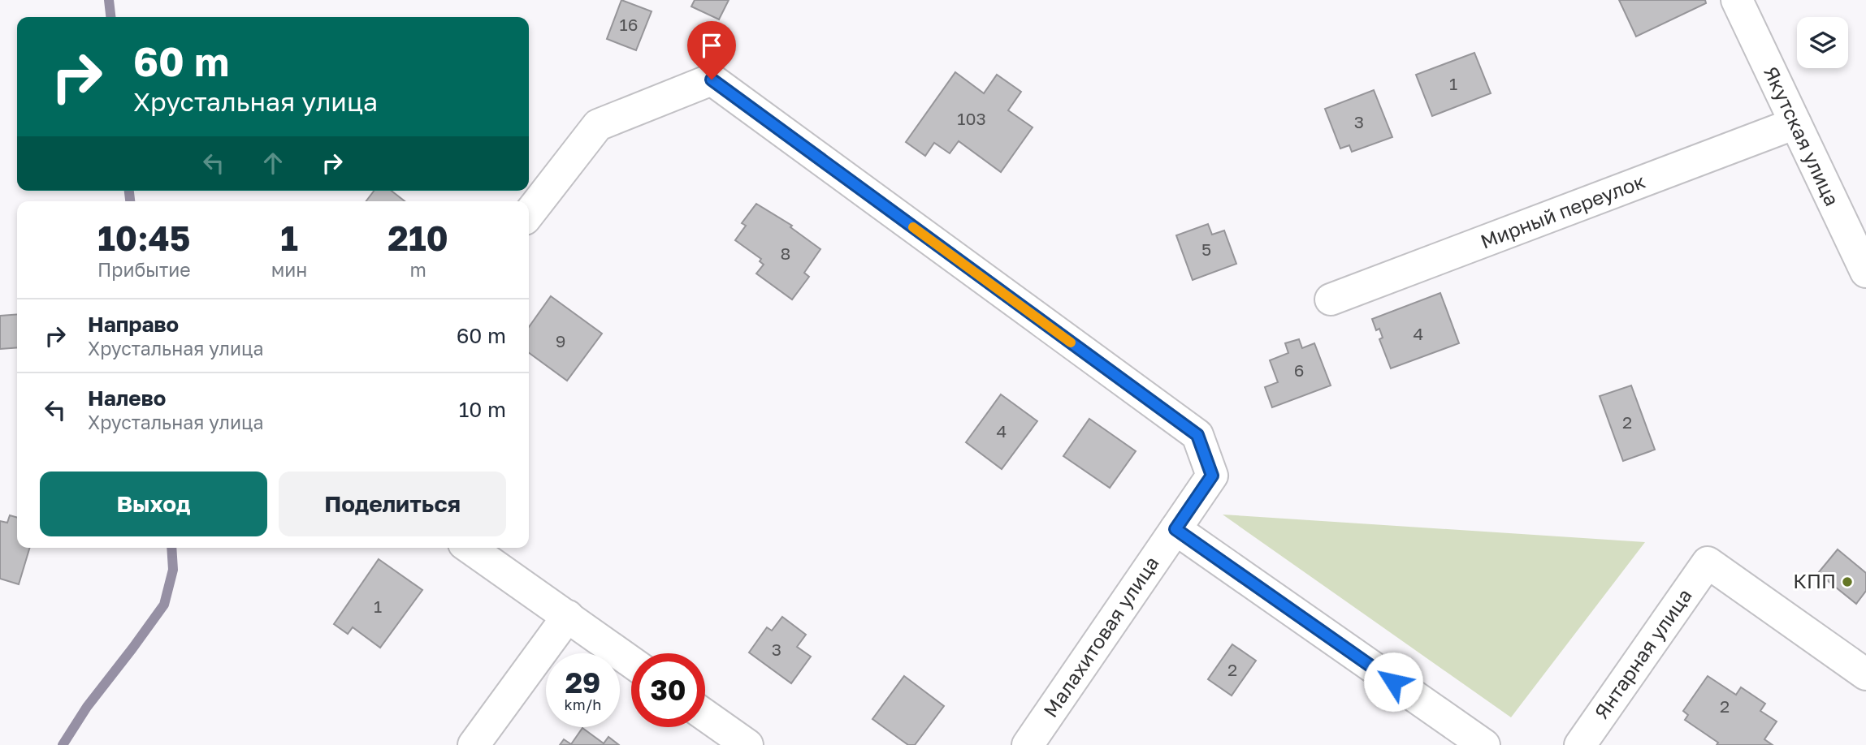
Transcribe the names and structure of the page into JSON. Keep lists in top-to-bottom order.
{
  "streets": {
    "street": [
      "Якутская улица",
      "Мирный переулок",
      "Малахитовая улица",
      "Янтарная улица"
    ]
  },
  "crossings": [
    ["Якутская улица", "Мирный переулок"]
  ],
  "places": ["КПП"],
  "house_numbers": [
    "16",
    "1",
    "103",
    "3",
    "5",
    "8",
    "4",
    "9",
    "6",
    "2",
    "4",
    "1",
    "3",
    "2",
    "2"
  ],
  "page": {
    "turn": ["60 m", "Хрустальная улица"],
    "eta": [
      "10:45",
      "Прибытие",
      "1",
      "мин",
      "210",
      "m"
    ],
    "list": [
      {
        "name": "Направо",
        "note": "Хрустальная улица",
        "value": "60 m"
      },
      {
        "name": "Налево",
        "note": "Хрустальная улица",
        "value": "10 m"
      }
    ],
    "buttons": ["Выход", "Поделиться"],
    "speed": "29 km/h",
    "limit": "30"
  }
}
